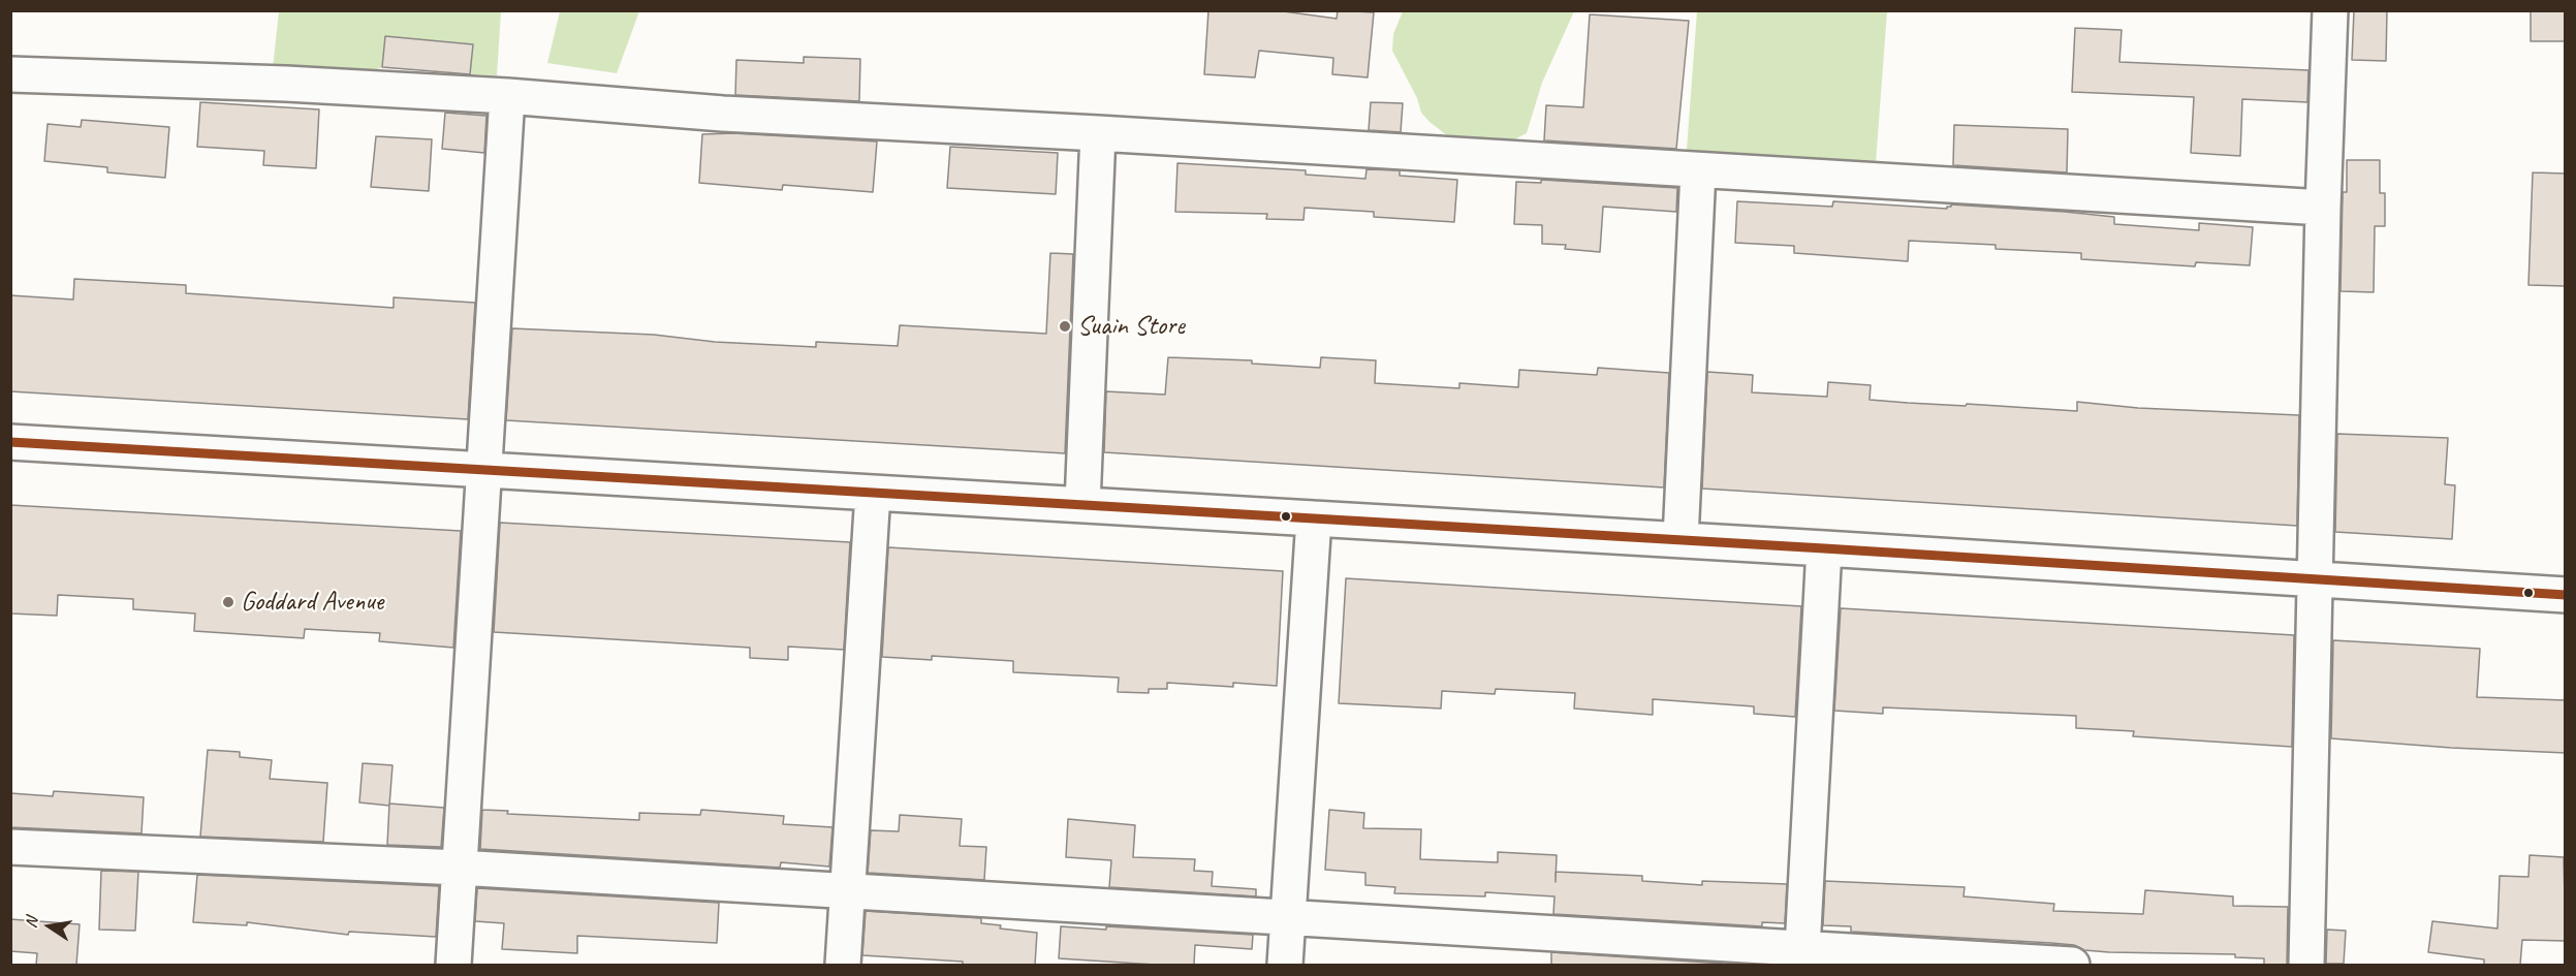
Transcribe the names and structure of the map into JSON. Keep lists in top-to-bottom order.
{
  "places": ["Suain Store", "Goddard Avenue"],
  "north": "left"
}
